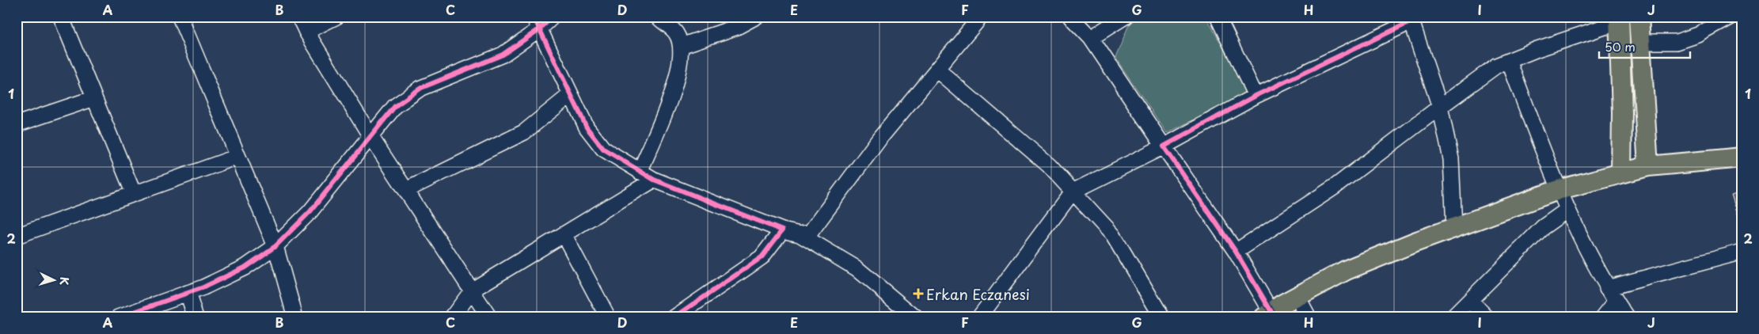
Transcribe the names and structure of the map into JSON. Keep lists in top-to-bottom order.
{
  "places": {
    "health": ["Erkan Eczanesi"]
  },
  "scale_bar": "50 m",
  "north": "right",
  "grid": {
    "columns": [
      "A",
      "B",
      "C",
      "D",
      "E",
      "F",
      "G",
      "H",
      "I",
      "J"
    ],
    "rows": ["1", "2"]
  }
}
